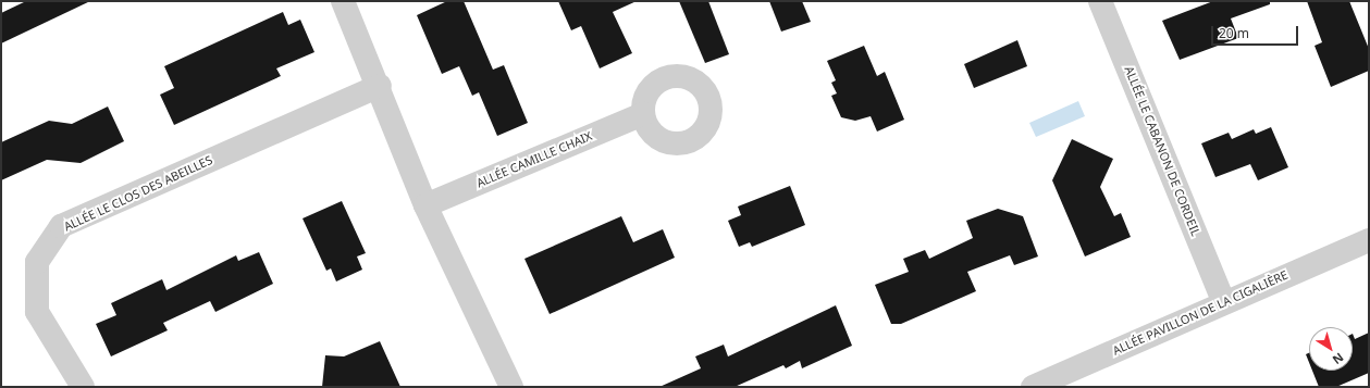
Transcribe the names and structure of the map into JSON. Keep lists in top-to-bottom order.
{
  "streets": {
    "street": [
      "ALLÉE LE CABANON DE CORDEIL",
      "ALLÉE CAMILLE CHAIX",
      "ALLÉE LE CLOS DES ABEILLES",
      "ALLÉE PAVILLON DE LA CIGALIÈRE"
    ]
  },
  "crossings": [
    ["ALLÉE LE CABANON DE CORDEIL", "ALLÉE PAVILLON DE LA CIGALIÈRE"]
  ],
  "scale_bar": "20 m",
  "north": "bottom right"
}
